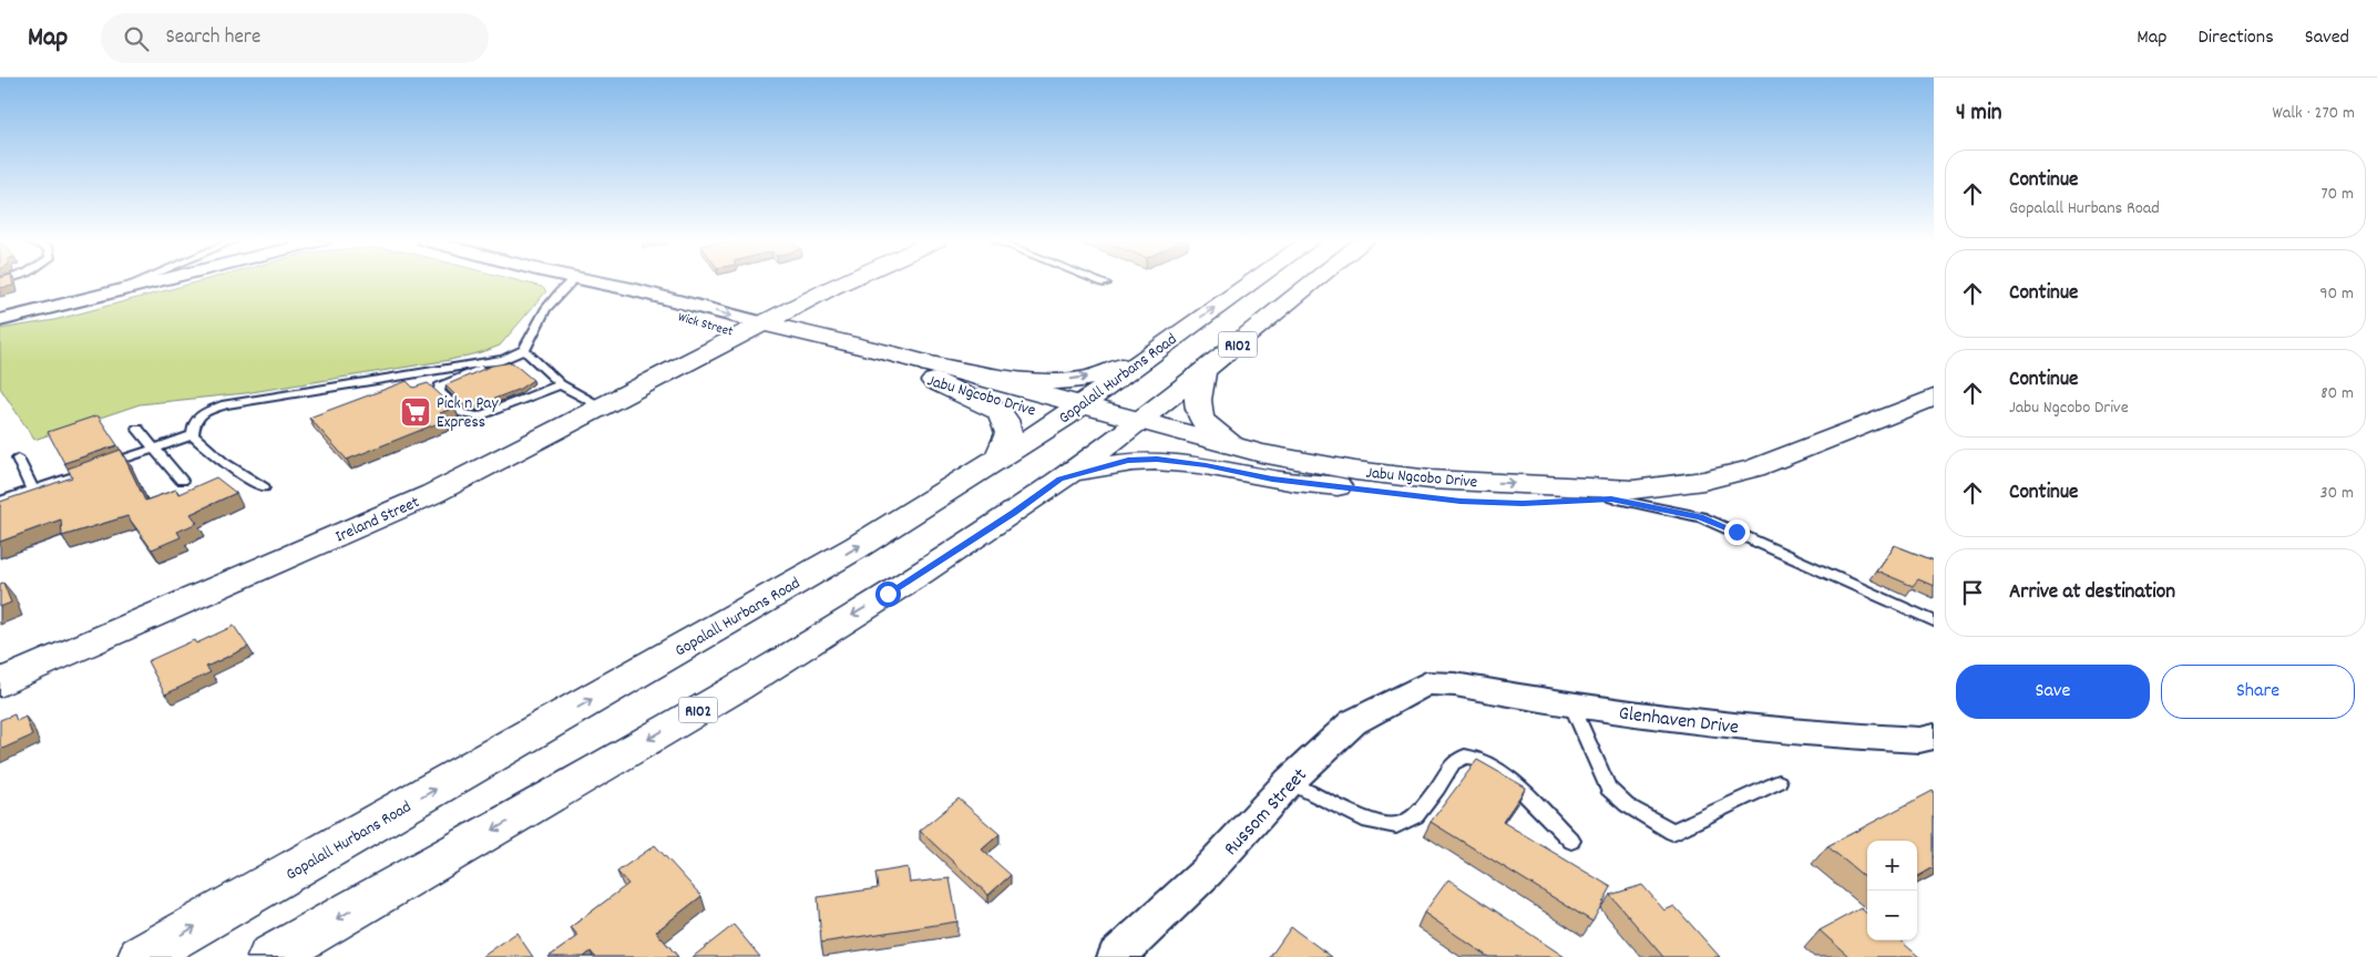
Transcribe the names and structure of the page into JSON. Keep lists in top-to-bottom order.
{
  "streets": {
    "main road": [
      "R102",
      "Gopalall Hurbans Road",
      "Jabu Ngcobo Drive",
      "Ireland Street"
    ],
    "street": ["Wick Street", "Glenhaven Drive", "Russom Street"]
  },
  "crossings": [
    ["Wick Street", "Jabu Ngcobo Drive"],
    ["Wick Street", "Ireland Street"],
    ["R102", "Jabu Ngcobo Drive"],
    ["Gopalall Hurbans Road", "Jabu Ngcobo Drive"],
    ["Jabu Ngcobo Drive", "Ireland Street"],
    ["Glenhaven Drive", "Russom Street"]
  ],
  "places": {
    "supermarket": ["Pick n Pay Express"]
  },
  "page": {
    "header": "Map",
    "search": "Search here",
    "nav": ["Map", "Directions", "Saved"],
    "heading": ["4 min", "Walk · 270 m"],
    "list": [
      ["Continue", "Gopalall Hurbans Road", "70 m"],
      ["Continue", "90 m"],
      ["Continue", "Jabu Ngcobo Drive", "80 m"],
      ["Continue", "30 m"],
      "Arrive at destination"
    ],
    "buttons": ["Save", "Share"],
    "map_buttons": ["+", "−"]
  }
}
